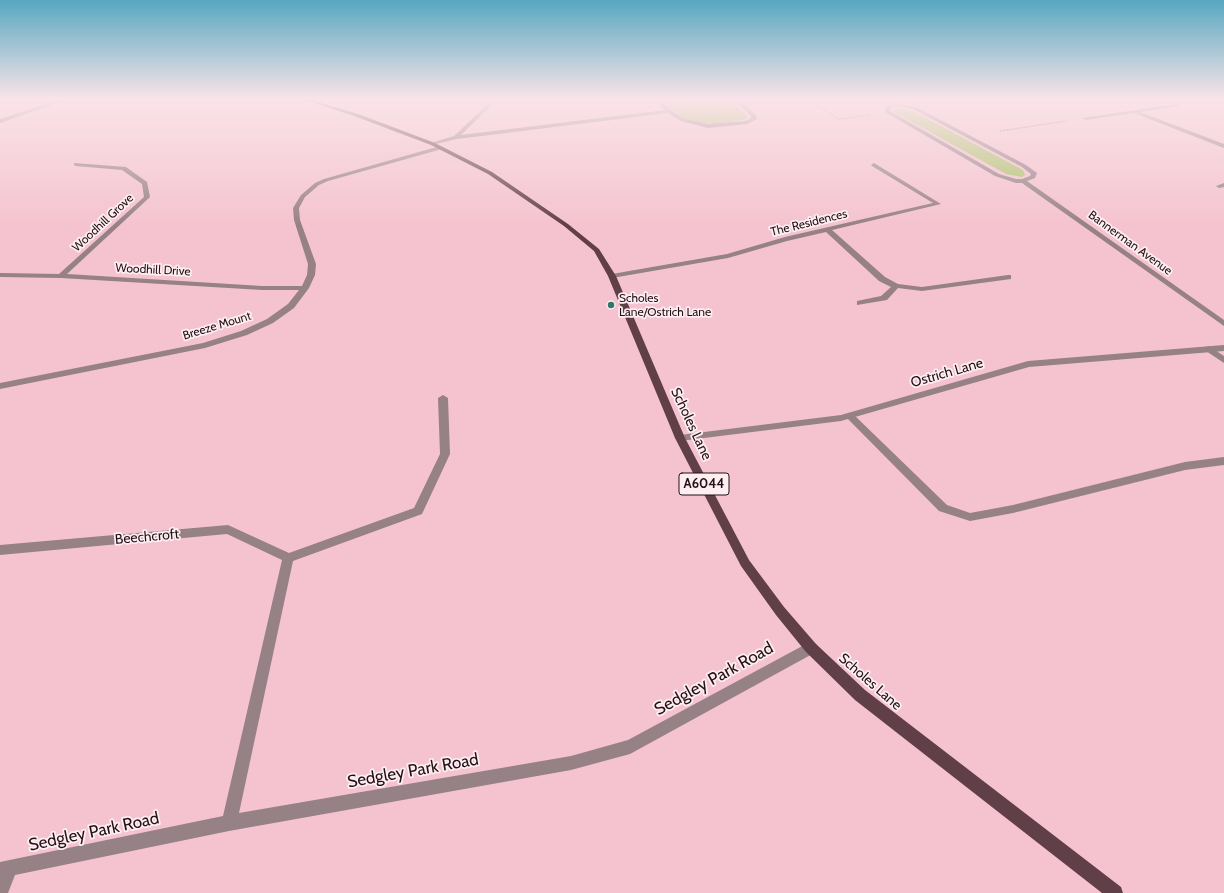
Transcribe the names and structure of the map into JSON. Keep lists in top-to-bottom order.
{
  "streets": {
    "main road": ["Scholes Lane", "A6044"],
    "street": [
      "Woodhill Grove",
      "The Residences",
      "Bannerman Avenue",
      "Woodhill Drive",
      "Breeze Mount",
      "Ostrich Lane",
      "Beechcroft",
      "Sedgley Park Road"
    ]
  },
  "crossings": [
    ["Woodhill Grove", "Woodhill Drive"],
    ["The Residences", "Scholes Lane"],
    ["Woodhill Drive", "Breeze Mount"],
    ["Breeze Mount", "Scholes Lane"],
    ["Ostrich Lane", "Scholes Lane"],
    ["Scholes Lane", "Sedgley Park Road"]
  ],
  "places": ["Scholes Lane/Ostrich Lane"]
}
